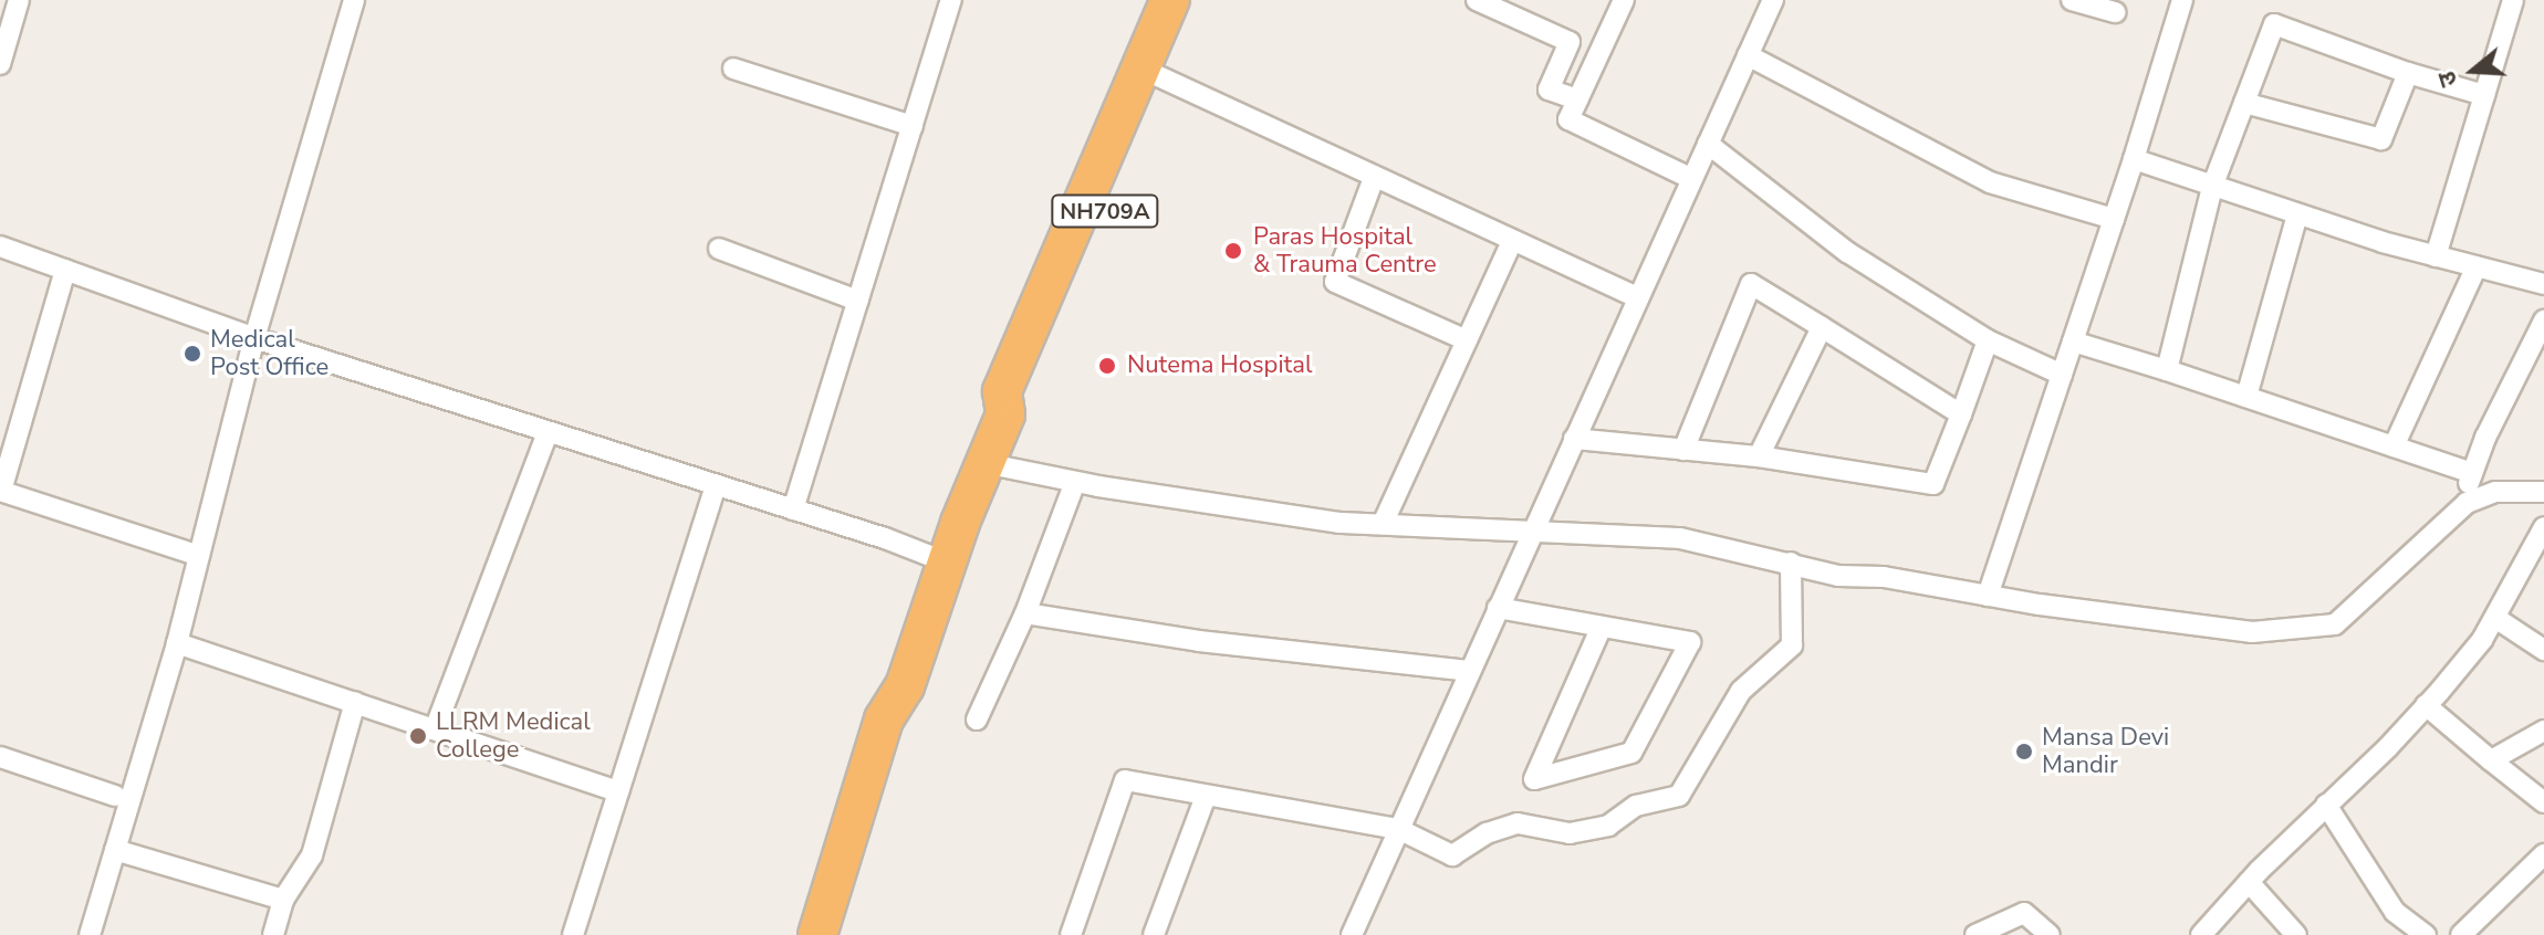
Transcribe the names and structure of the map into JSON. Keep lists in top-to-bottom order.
{
  "streets": {
    "highway": ["NH709A"]
  },
  "places": [
    "Paras Hospital & Trauma Centre",
    "Medical Post Office",
    "Nutema Hospital",
    "LLRM Medical College",
    "Mansa Devi Mandir"
  ],
  "north": "left"
}
